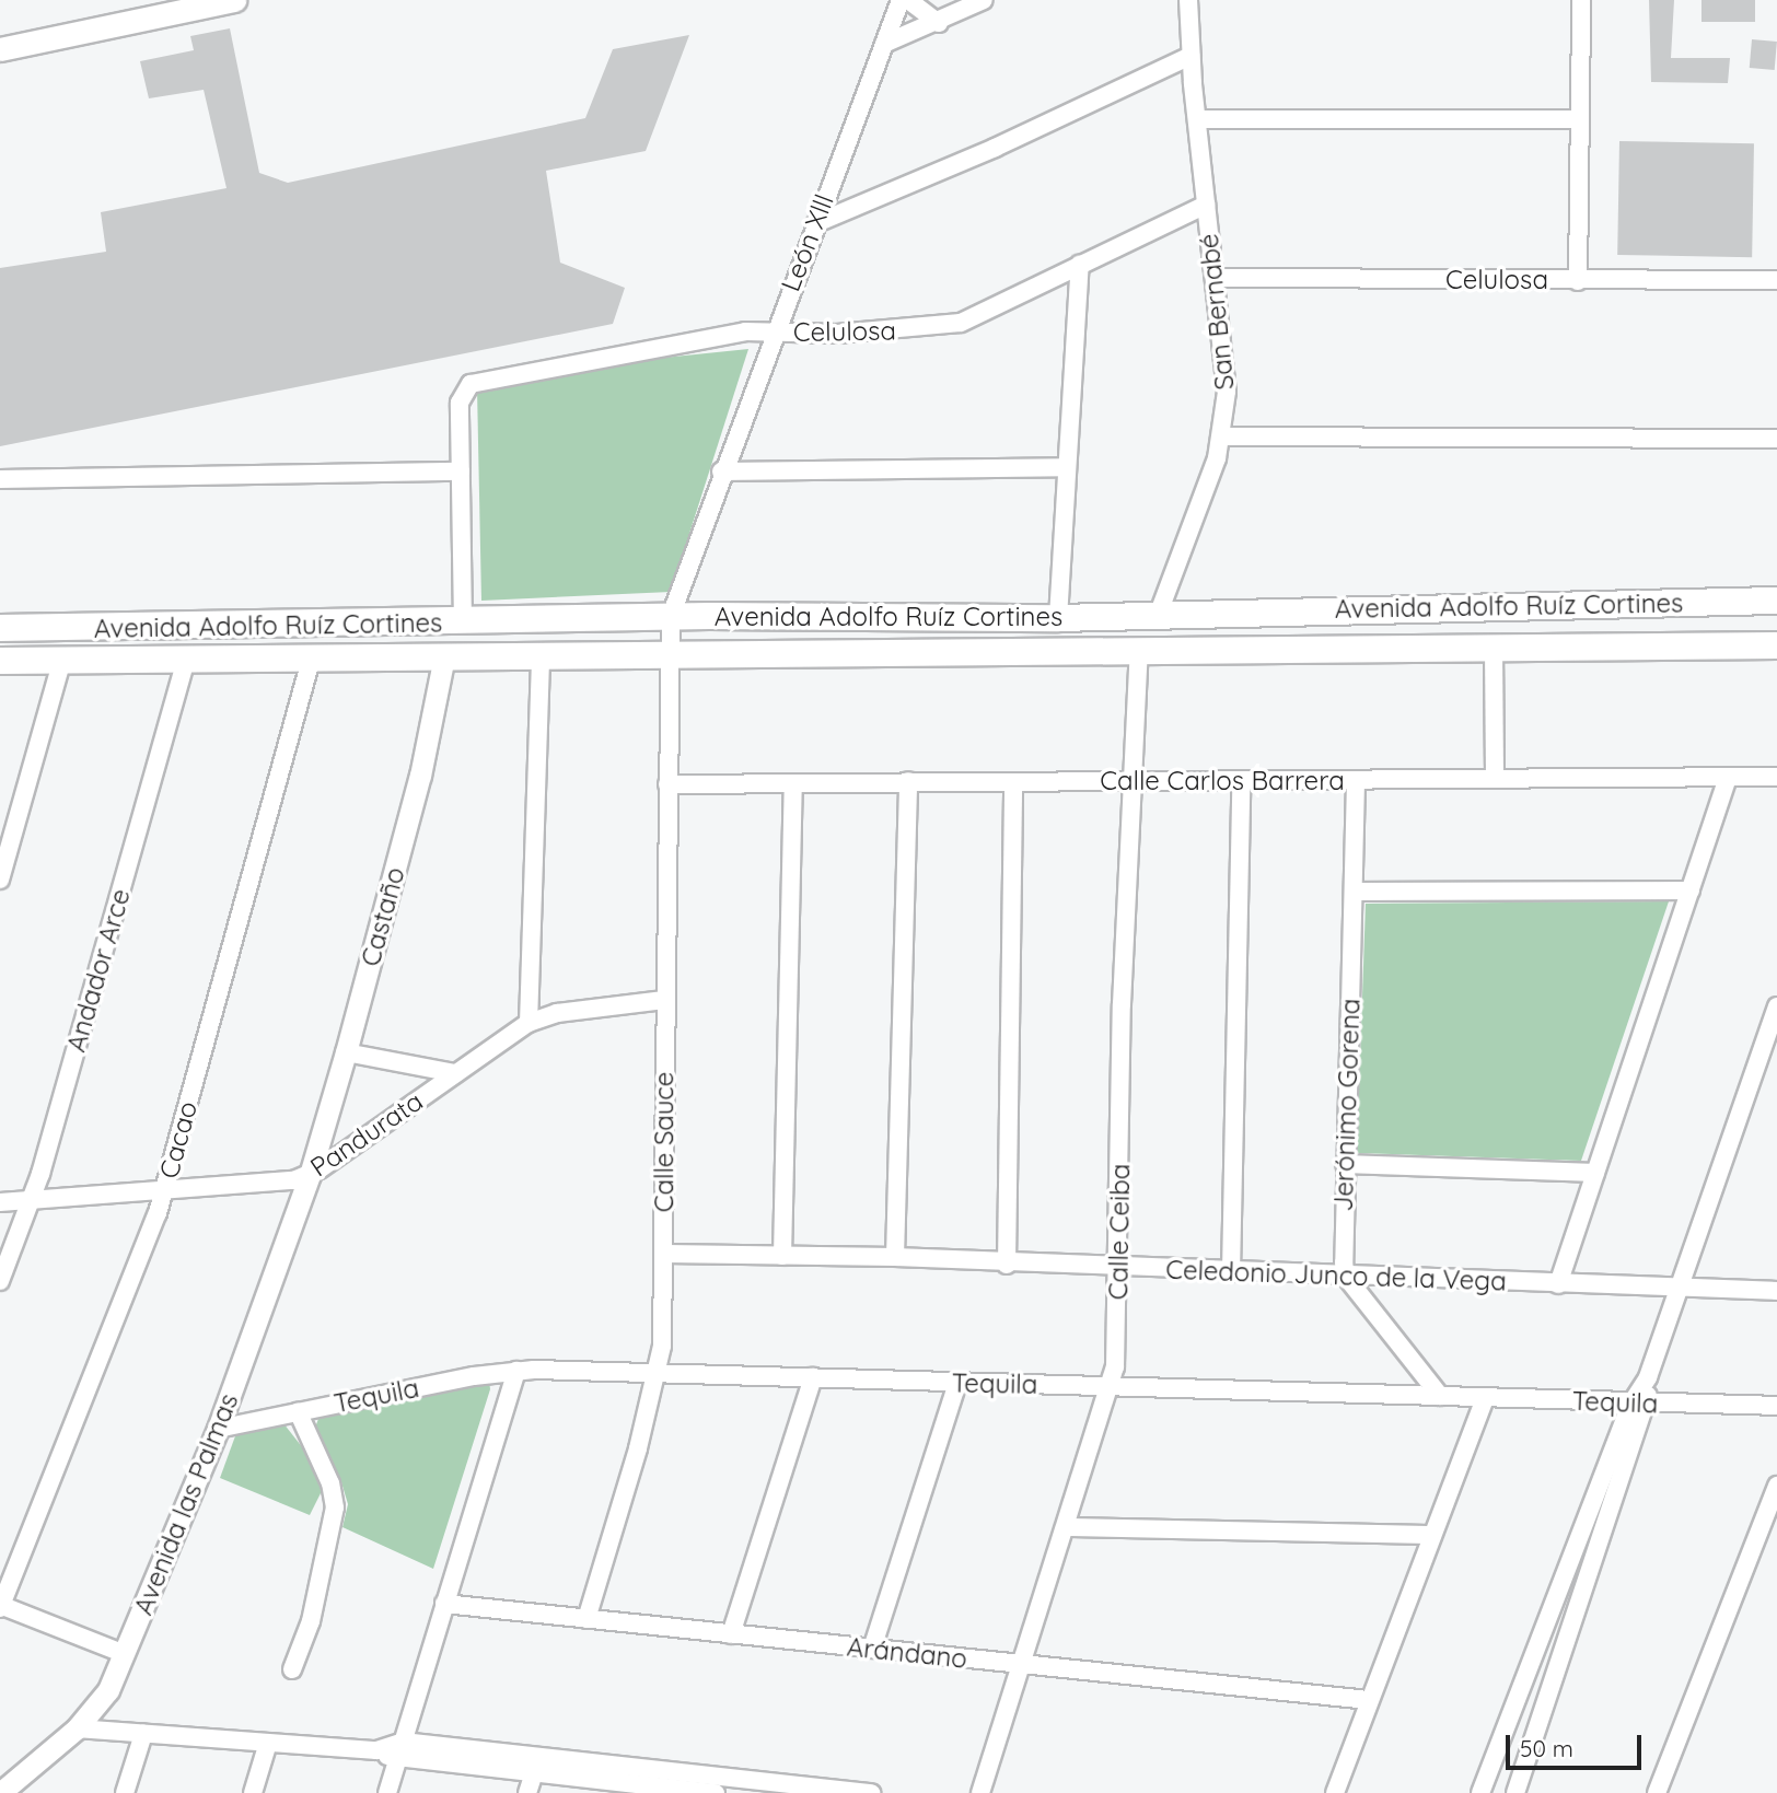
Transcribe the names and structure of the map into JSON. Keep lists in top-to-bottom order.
{
  "streets": {
    "main road": ["Avenida Adolfo Ruíz Cortines"],
    "street": [
      "León Xlll",
      "Celulosa",
      "San Bernabé",
      "Calle Carlos Barrera",
      "Castaño",
      "Andador Arce",
      "Jerónimo Gorena",
      "Pandurata",
      "Cacao",
      "Calle Sauce",
      "Calle Ceiba",
      "Celedonio Junco de la Vega",
      "Tequila",
      "Avenida las Palmas",
      "Arándano"
    ]
  },
  "crossings": [
    ["León Xlll", "Celulosa"],
    ["León Xlll", "Avenida Adolfo Ruíz Cortines"],
    ["León Xlll", "Calle Sauce"],
    ["Celulosa", "San Bernabé"],
    ["San Bernabé", "Avenida Adolfo Ruíz Cortines"],
    ["Avenida Adolfo Ruíz Cortines", "Castaño"],
    ["Avenida Adolfo Ruíz Cortines", "Andador Arce"],
    ["Avenida Adolfo Ruíz Cortines", "Cacao"],
    ["Avenida Adolfo Ruíz Cortines", "Calle Sauce"],
    ["Avenida Adolfo Ruíz Cortines", "Calle Ceiba"],
    ["Calle Carlos Barrera", "Jerónimo Gorena"],
    ["Calle Carlos Barrera", "Calle Sauce"],
    ["Calle Carlos Barrera", "Calle Ceiba"],
    ["Castaño", "Pandurata"],
    ["Castaño", "Avenida las Palmas"],
    ["Andador Arce", "Pandurata"],
    ["Jerónimo Gorena", "Celedonio Junco de la Vega"],
    ["Pandurata", "Cacao"],
    ["Pandurata", "Calle Sauce"],
    ["Pandurata", "Avenida las Palmas"],
    ["Calle Sauce", "Celedonio Junco de la Vega"],
    ["Calle Sauce", "Tequila"],
    ["Calle Sauce", "Arándano"],
    ["Calle Ceiba", "Celedonio Junco de la Vega"],
    ["Calle Ceiba", "Tequila"],
    ["Calle Ceiba", "Arándano"],
    ["Tequila", "Avenida las Palmas"]
  ],
  "scale_bar": "50 m"
}
